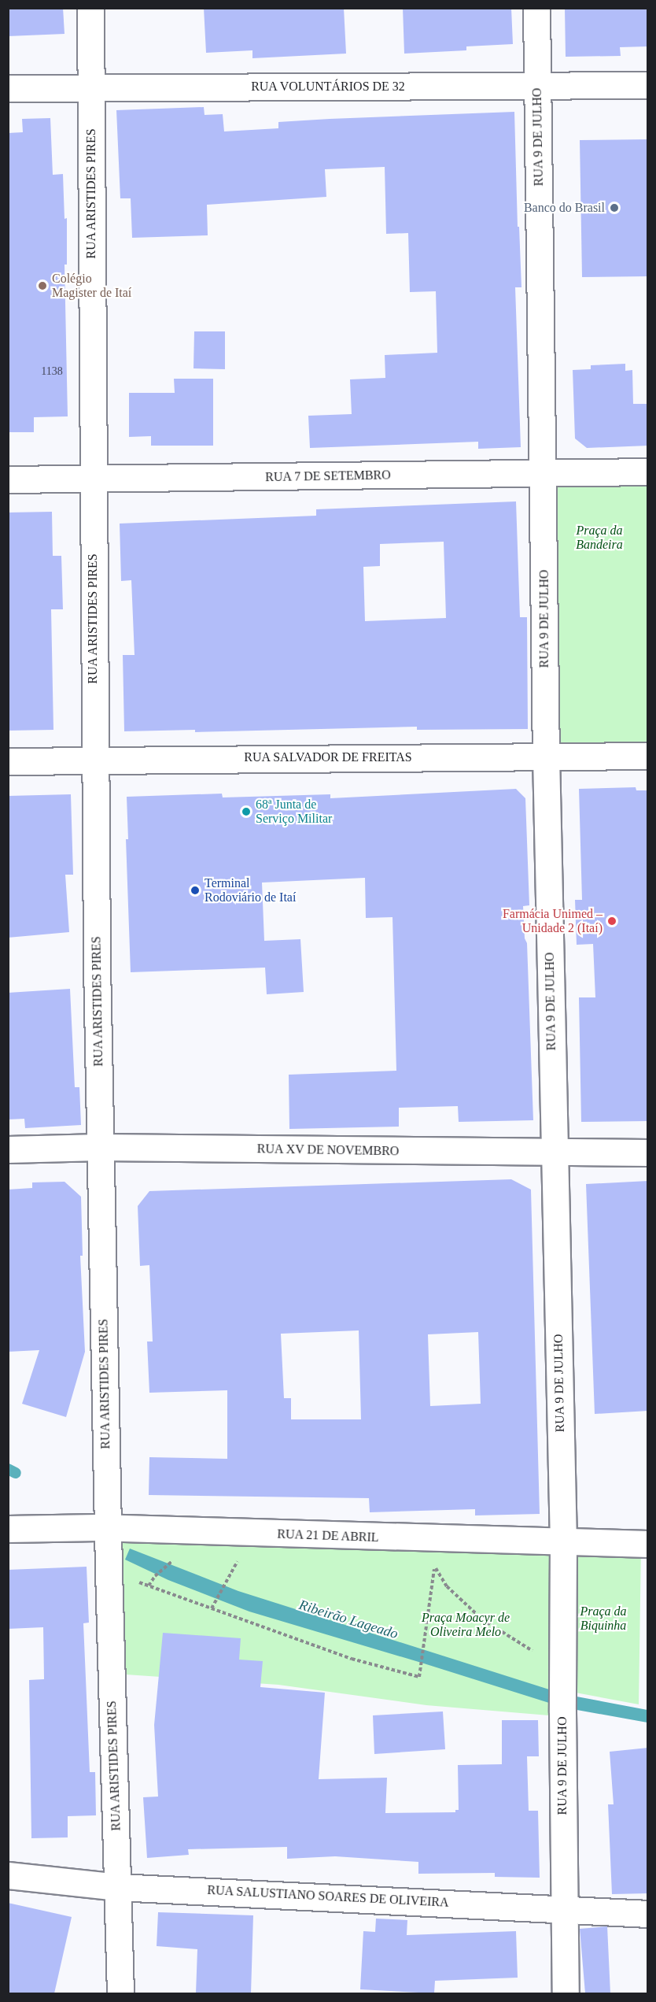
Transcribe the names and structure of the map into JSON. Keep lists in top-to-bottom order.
{
  "streets": {
    "street": [
      "RUA VOLUNTÁRIOS DE 32",
      "RUA 9 DE JULHO",
      "RUA ARISTIDES PIRES",
      "RUA 7 DE SETEMBRO",
      "RUA SALVADOR DE FREITAS",
      "RUA XV DE NOVEMBRO",
      "RUA 21 DE ABRIL",
      "RUA SALUSTIANO SOARES DE OLIVEIRA"
    ]
  },
  "crossings": [
    ["RUA VOLUNTÁRIOS DE 32", "RUA 9 DE JULHO"],
    ["RUA VOLUNTÁRIOS DE 32", "RUA ARISTIDES PIRES"],
    ["RUA 9 DE JULHO", "RUA 7 DE SETEMBRO"],
    ["RUA 9 DE JULHO", "RUA SALVADOR DE FREITAS"],
    ["RUA 9 DE JULHO", "RUA XV DE NOVEMBRO"],
    ["RUA 9 DE JULHO", "RUA 21 DE ABRIL"],
    ["RUA 9 DE JULHO", "RUA SALUSTIANO SOARES DE OLIVEIRA"],
    ["RUA ARISTIDES PIRES", "RUA 7 DE SETEMBRO"],
    ["RUA ARISTIDES PIRES", "RUA SALVADOR DE FREITAS"],
    ["RUA ARISTIDES PIRES", "RUA XV DE NOVEMBRO"],
    ["RUA ARISTIDES PIRES", "RUA 21 DE ABRIL"],
    ["RUA ARISTIDES PIRES", "RUA SALUSTIANO SOARES DE OLIVEIRA"]
  ],
  "water": ["Ribeirão Lageado"],
  "parks": ["Praça da Bandeira", "Praça da Biquinha", "Praça Moacyr de Oliveira Melo"],
  "places": [
    "Banco do Brasil",
    "Colégio Magister de Itaí",
    "68ª Junta de Serviço Militar",
    "Terminal Rodoviário de Itaí",
    "Farmácia Unimed – Unidade 2 (Itaí)"
  ],
  "house_numbers": ["1138"]
}
